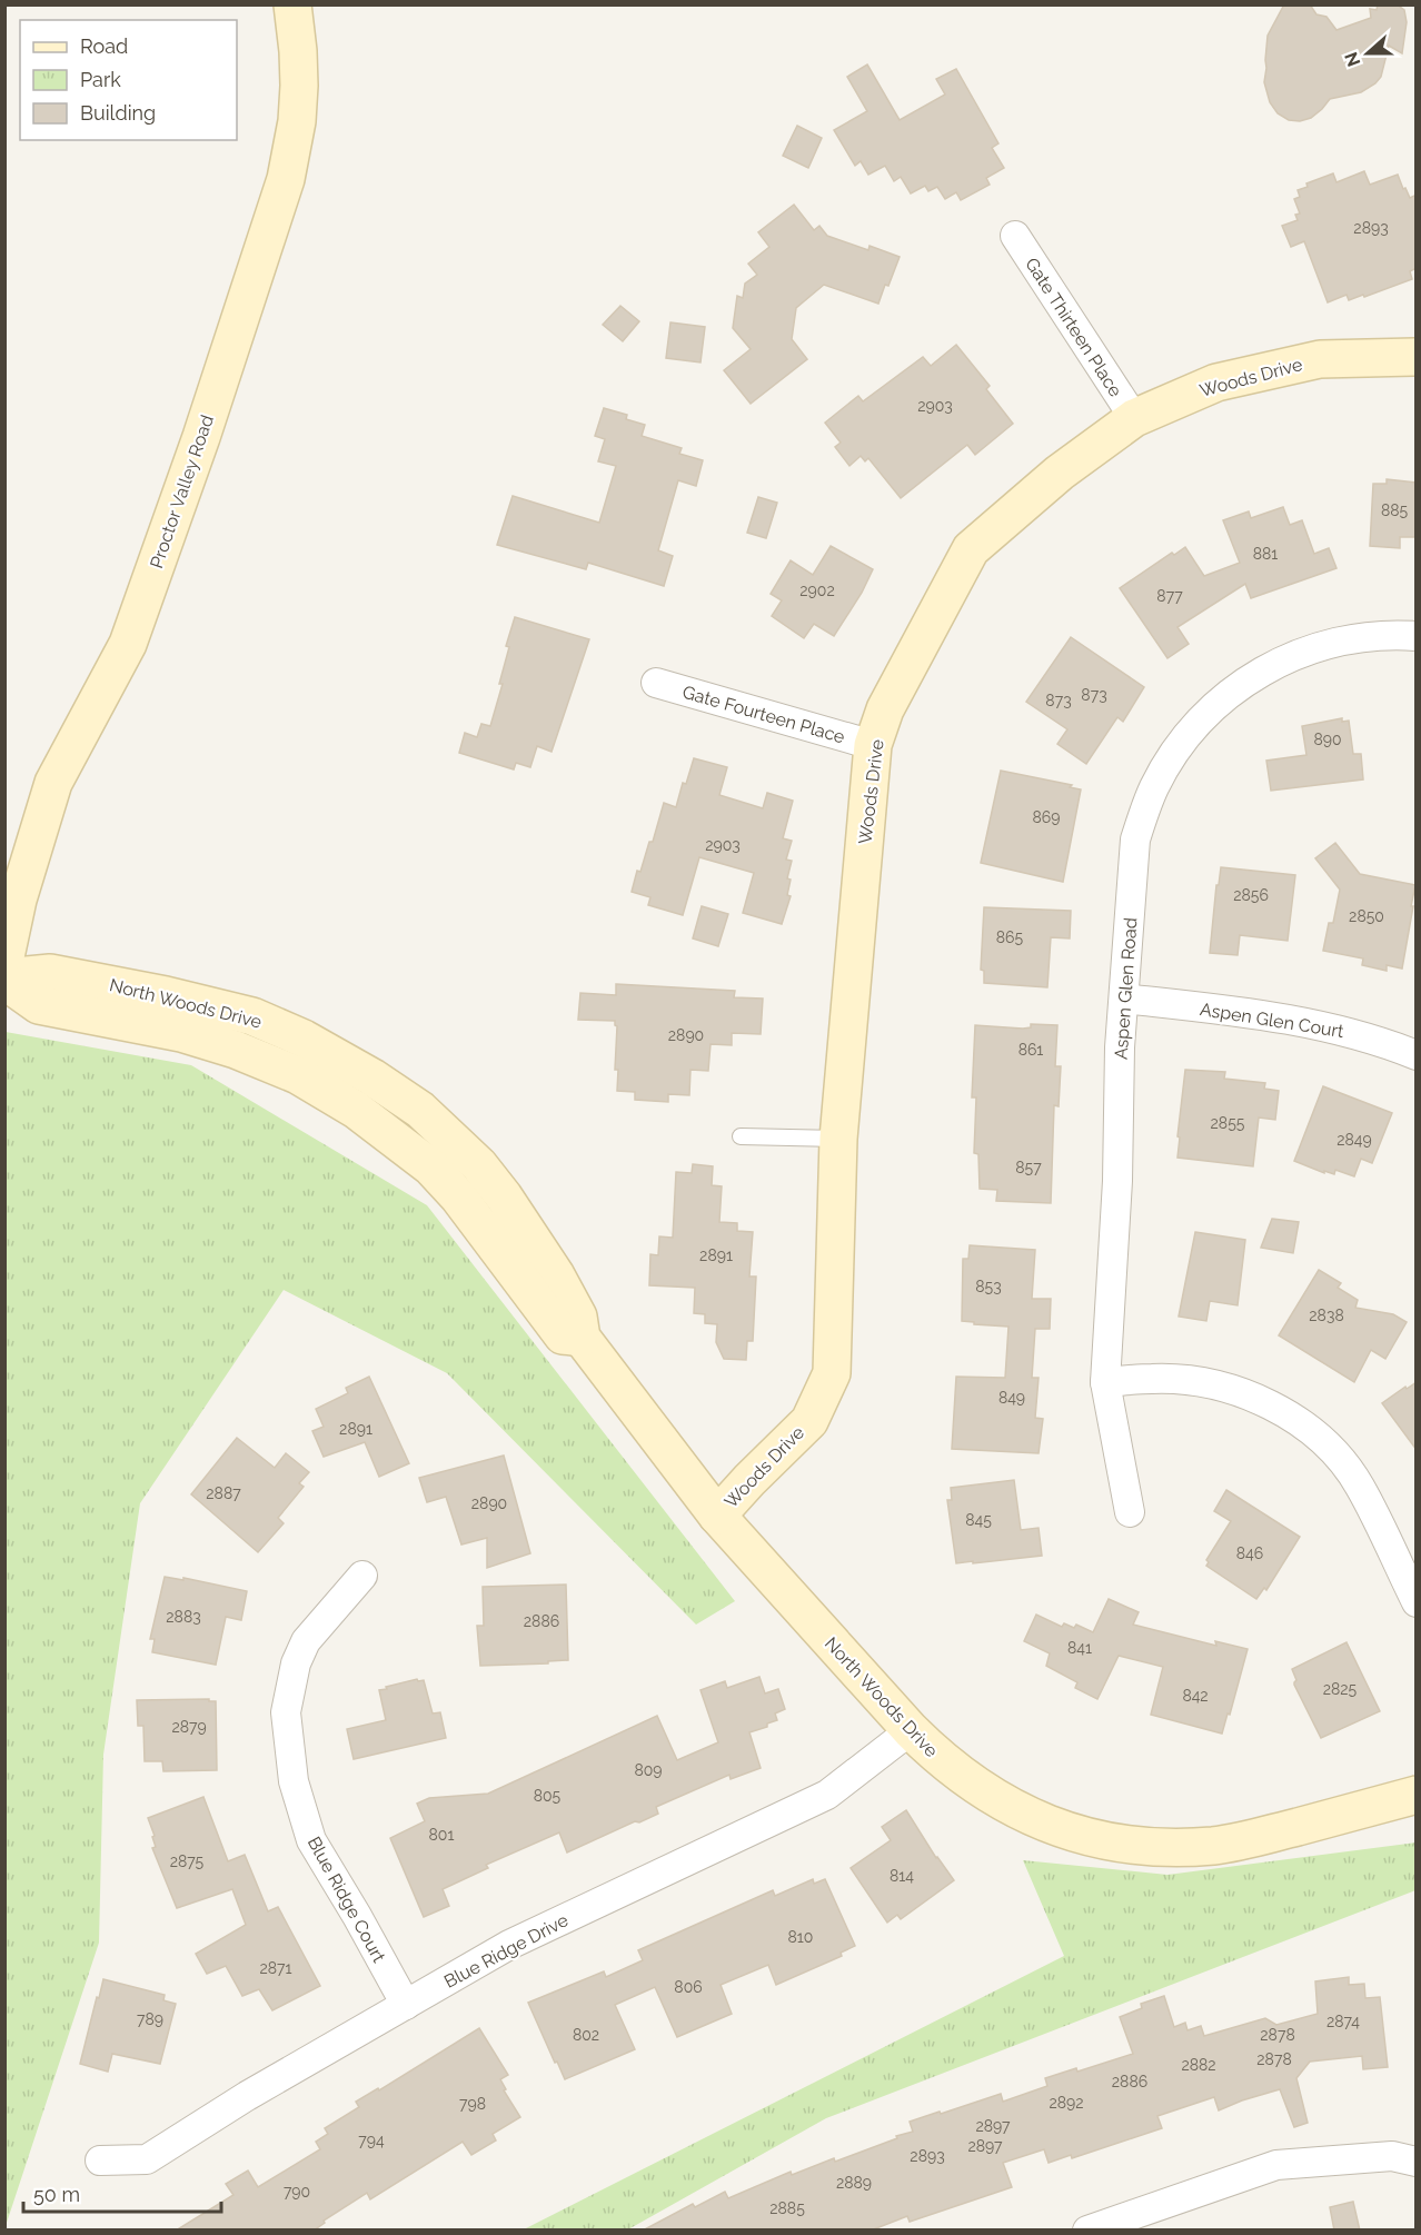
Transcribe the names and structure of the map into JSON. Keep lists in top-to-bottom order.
{
  "streets": {
    "street": [
      "Gate Thirteen Place",
      "Woods Drive",
      "Proctor Valley Road",
      "Gate Fourteen Place",
      "Aspen Glen Road",
      "North Woods Drive",
      "Aspen Glen Court",
      "Blue Ridge Court",
      "Blue Ridge Drive"
    ]
  },
  "crossings": [
    ["Gate Thirteen Place", "Woods Drive"],
    ["Woods Drive", "Gate Fourteen Place"],
    ["Woods Drive", "North Woods Drive"],
    ["Aspen Glen Road", "Aspen Glen Court"],
    ["North Woods Drive", "Blue Ridge Drive"],
    ["Blue Ridge Court", "Blue Ridge Drive"]
  ],
  "house_numbers": [
    "2893",
    "2903",
    "885",
    "881",
    "2902",
    "877",
    "873",
    "873",
    "890",
    "869",
    "2903",
    "2856",
    "2850",
    "865",
    "2890",
    "861",
    "2855",
    "2849",
    "857",
    "2891",
    "853",
    "2838",
    "849",
    "2891",
    "2887",
    "2890",
    "845",
    "846",
    "2883",
    "2886",
    "841",
    "2825",
    "842",
    "2879",
    "809",
    "805",
    "801",
    "2875",
    "814",
    "810",
    "2871",
    "806",
    "789",
    "2874",
    "802",
    "2878",
    "2878",
    "2882",
    "2886",
    "2892",
    "798",
    "2897",
    "794",
    "2897",
    "2893",
    "2889",
    "790",
    "2885"
  ],
  "legend": ["Road", "Park", "Building"],
  "scale_bar": "50 m",
  "north": "left"
}
